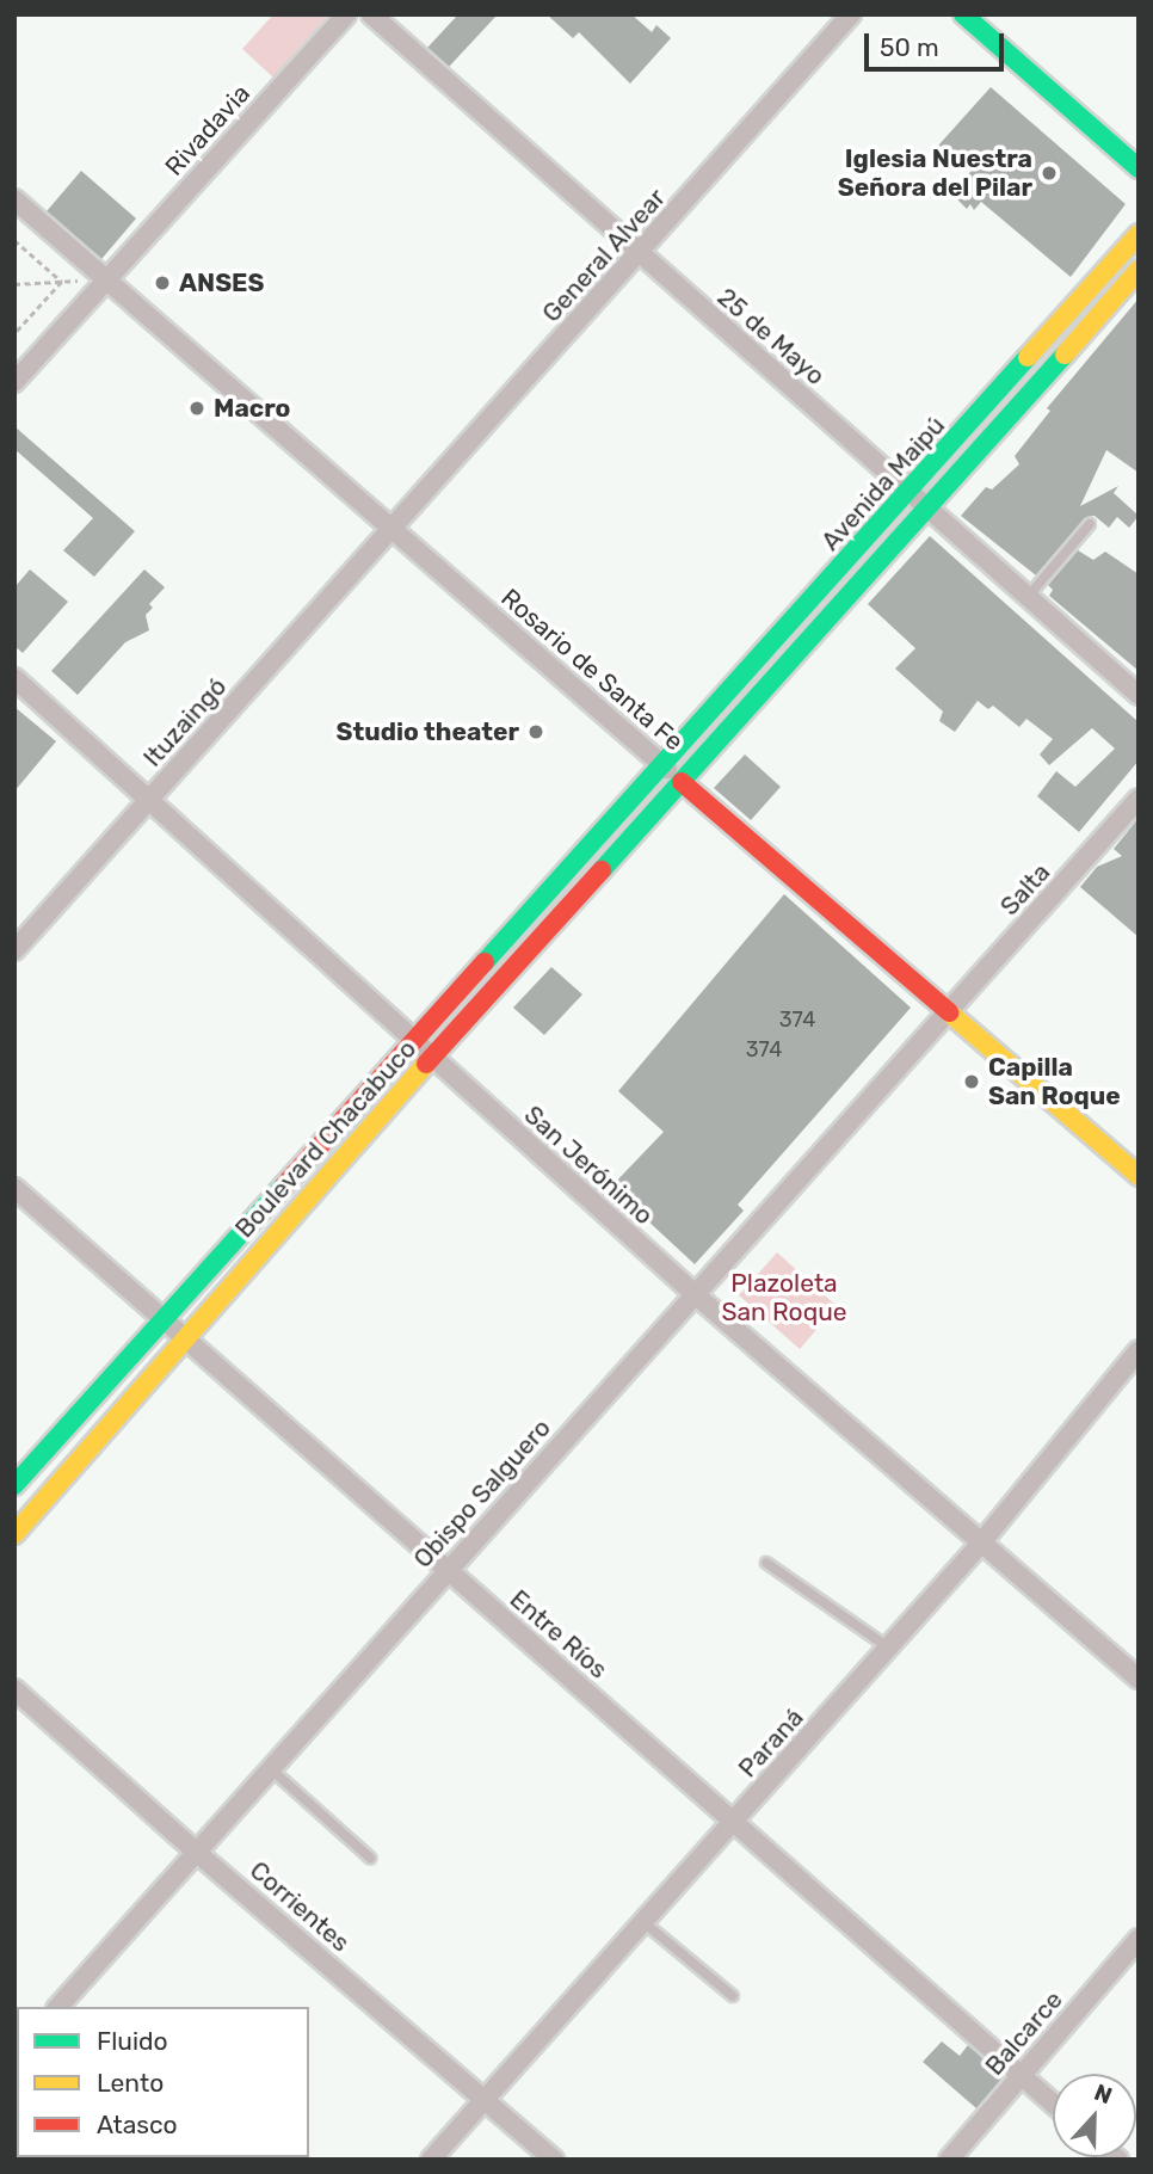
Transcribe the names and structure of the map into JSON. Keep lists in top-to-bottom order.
{
  "streets": {
    "main road": ["Avenida Maipú", "Rosario de Santa Fe", "Boulevard Chacabuco"],
    "street": [
      "Rivadavia",
      "General Alvear",
      "25 de Mayo",
      "Ituzaingó",
      "Salta",
      "San Jerónimo",
      "Obispo Salguero",
      "Entre Ríos",
      "Paraná",
      "Corrientes",
      "Balcarce"
    ]
  },
  "crossings": [
    ["Rivadavia", "Rosario de Santa Fe"],
    ["General Alvear", "25 de Mayo"],
    ["General Alvear", "Rosario de Santa Fe"],
    ["General Alvear", "Ituzaingó"],
    ["25 de Mayo", "Avenida Maipú"],
    ["Avenida Maipú", "Rosario de Santa Fe"],
    ["Avenida Maipú", "Boulevard Chacabuco"],
    ["Rosario de Santa Fe", "Ituzaingó"],
    ["Rosario de Santa Fe", "Salta"],
    ["Rosario de Santa Fe", "Boulevard Chacabuco"],
    ["Rosario de Santa Fe", "Obispo Salguero"],
    ["Ituzaingó", "San Jerónimo"],
    ["Salta", "Obispo Salguero"],
    ["Boulevard Chacabuco", "San Jerónimo"],
    ["Boulevard Chacabuco", "Entre Ríos"],
    ["San Jerónimo", "Obispo Salguero"],
    ["San Jerónimo", "Paraná"],
    ["Obispo Salguero", "Entre Ríos"],
    ["Obispo Salguero", "Corrientes"],
    ["Entre Ríos", "Paraná"],
    ["Entre Ríos", "Balcarce"],
    ["Paraná", "Corrientes"]
  ],
  "parks": ["Plazoleta San Roque"],
  "places": [
    "Iglesia Nuestra Señora del Pilar",
    "ANSES",
    "Macro",
    "Studio theater",
    "Capilla San Roque"
  ],
  "house_numbers": ["374", "374"],
  "legend": ["Fluido", "Lento", "Atasco"],
  "scale_bar": "50 m",
  "north": "top"
}
